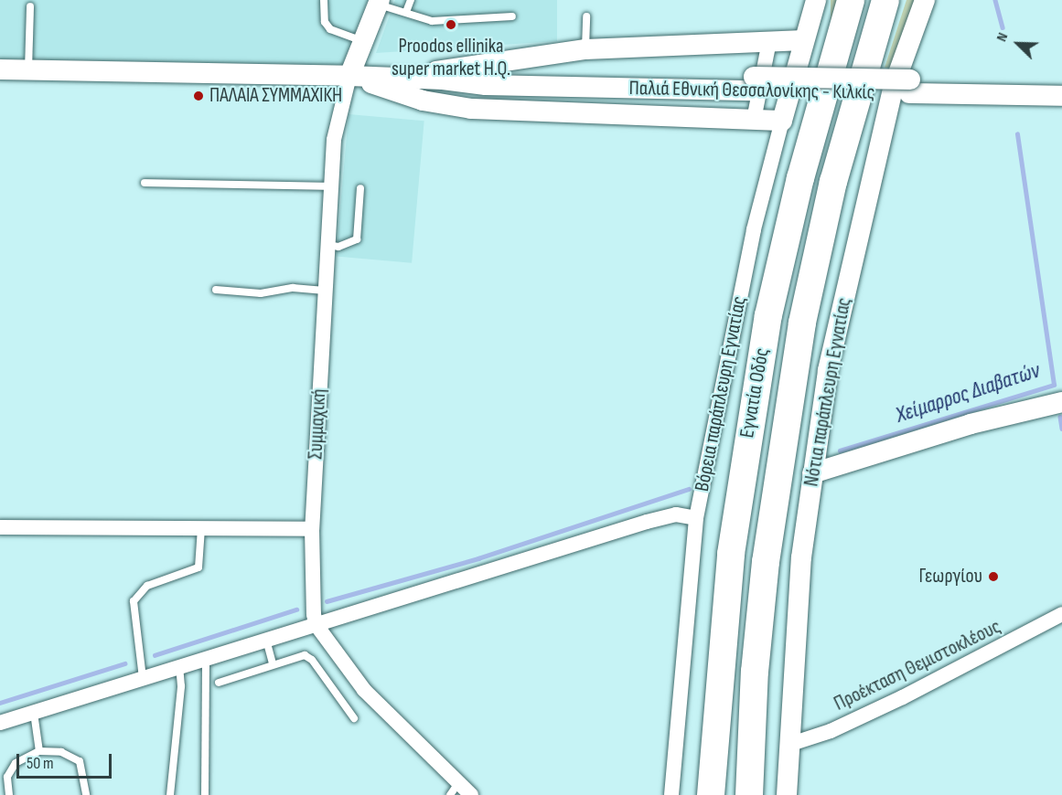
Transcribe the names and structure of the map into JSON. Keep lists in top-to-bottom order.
{
  "streets": {
    "highway": ["Εγνατία Οδός"],
    "street": [
      "Παλιά Εθνική Θεσσαλονίκης - Κιλκίς",
      "Νότια παράπλευρη Εγνατίας",
      "Βόρεια παράπλευρη Εγνατίας",
      "Συμμαχική",
      "Προέκταση Θεμιστοκλέους"
    ]
  },
  "crossings": [
    ["Παλιά Εθνική Θεσσαλονίκης - Κιλκίς", "Συμμαχική"],
    ["Νότια παράπλευρη Εγνατίας", "Προέκταση Θεμιστοκλέους"]
  ],
  "water": ["Χείμαρρος Διαβατών"],
  "places": ["Proodos ellinika super market H.Q.", "ΠΑΛΑΙΑ ΣΥΜΜΑΧΙΚΗ", "Γεωργίου"],
  "scale_bar": "50 m",
  "north": "top left"
}
